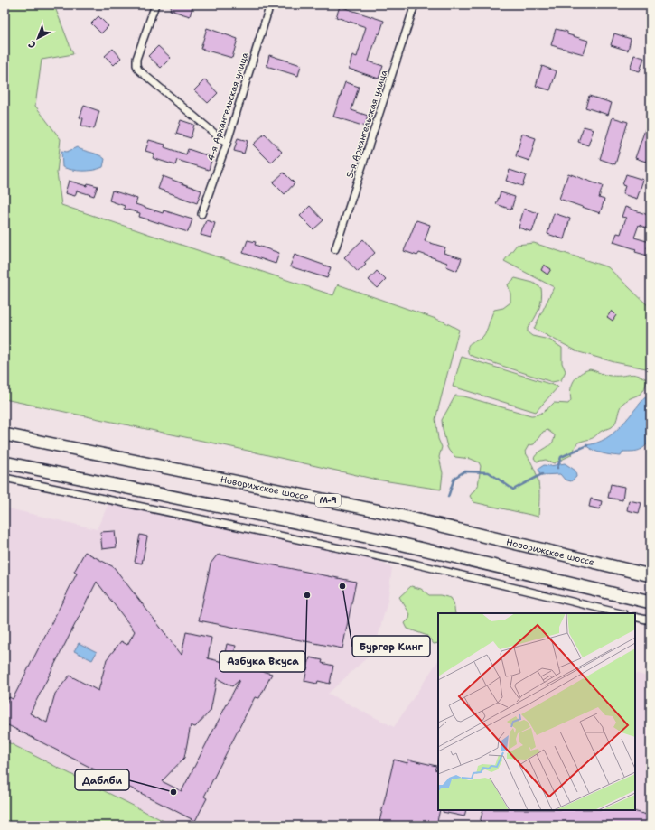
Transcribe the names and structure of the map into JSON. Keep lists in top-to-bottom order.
{
  "streets": {
    "highway": ["Новорижское шоссе", "М-9"],
    "street": ["4-я Архангельская улица", "5-я Архангельская улица"]
  },
  "places": ["Бургер Кинг", "Азбука Вкуса", "Даблби"],
  "north": "bottom left"
}
